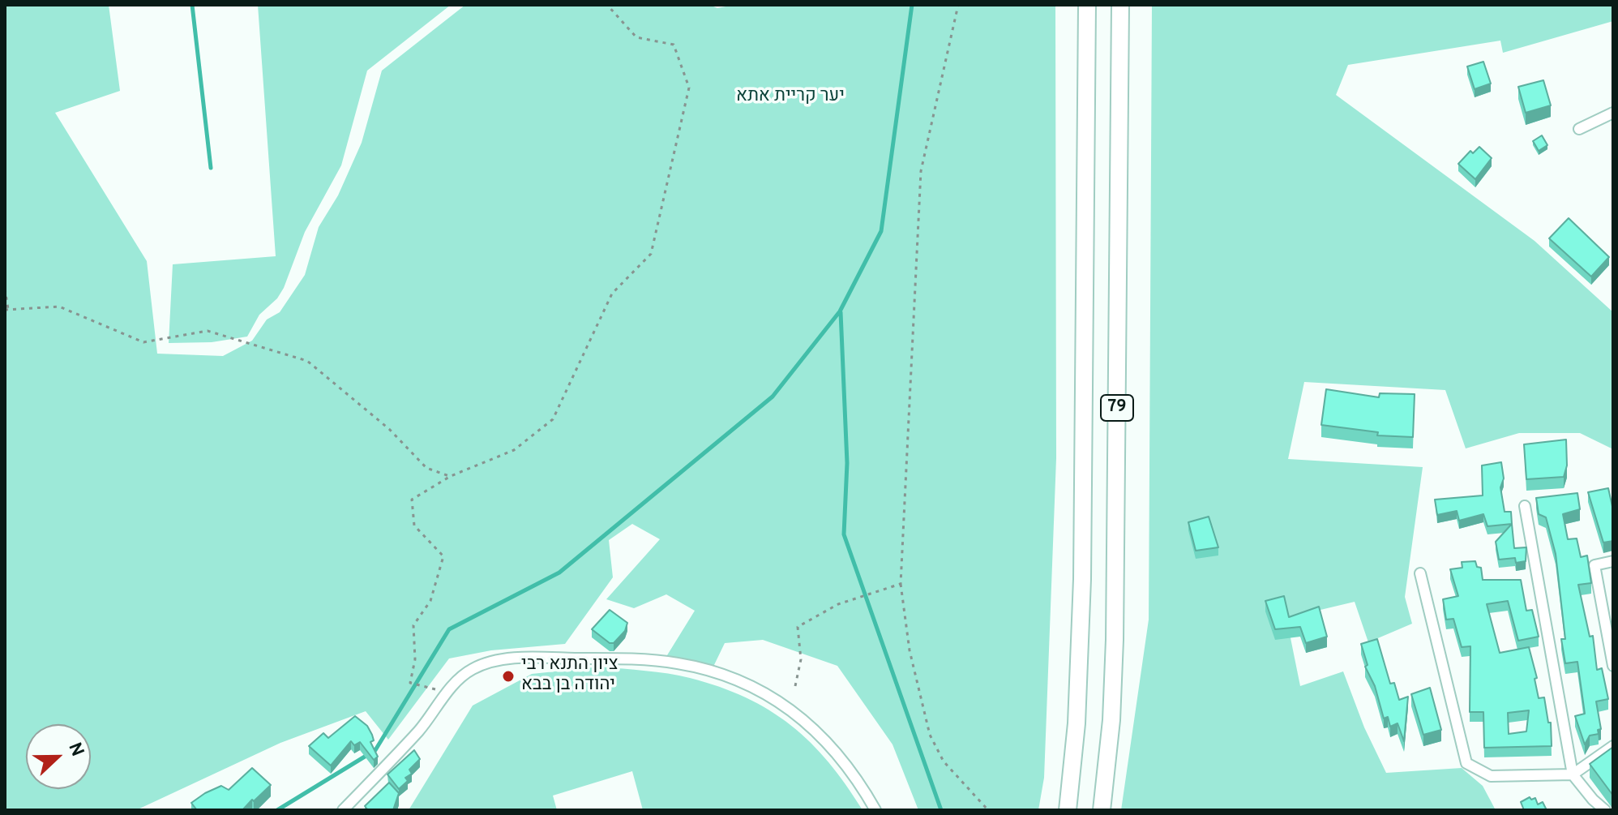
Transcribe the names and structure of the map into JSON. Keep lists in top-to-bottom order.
{
  "streets": {
    "highway": ["79"]
  },
  "parks": ["יער קריית אתא"],
  "places": ["ציון התנא רבי יהודה בן בבא"],
  "north": "right"
}
